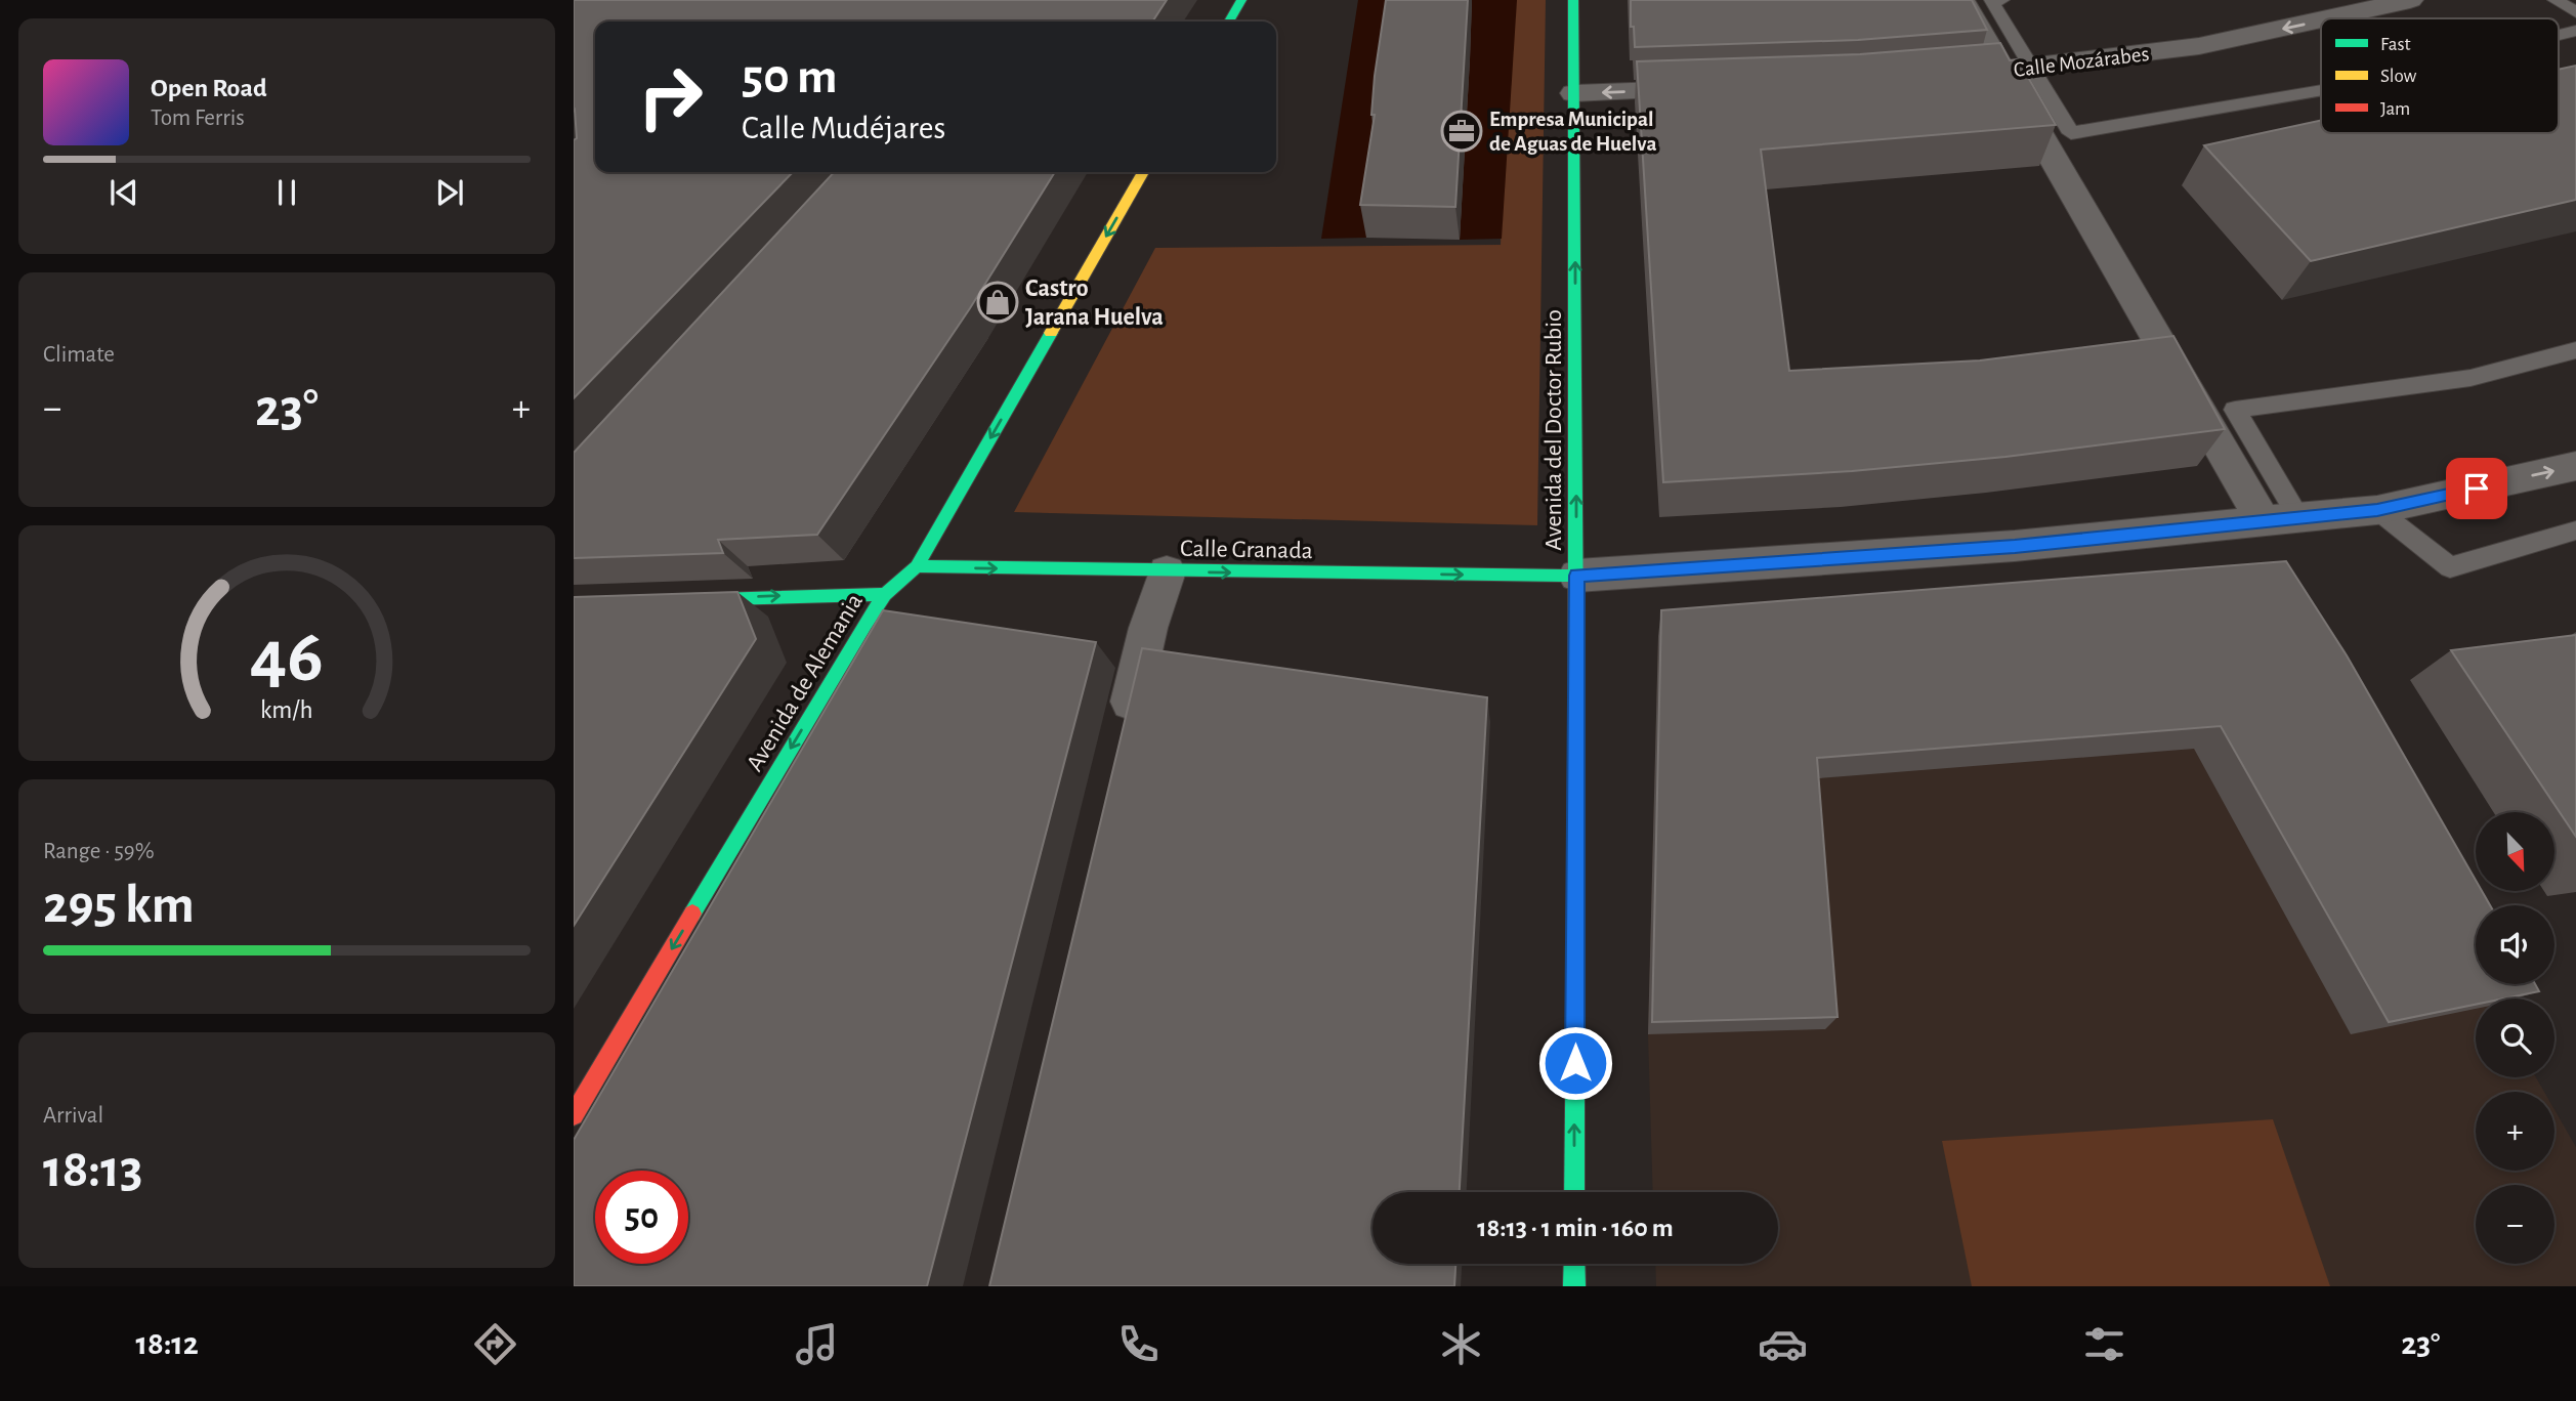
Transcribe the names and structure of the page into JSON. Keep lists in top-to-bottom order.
{
  "streets": {
    "main road": ["Avenida del Doctor Rubio", "Calle Granada", "Avenida de Alemania"],
    "street": ["Calle Mozárabes"]
  },
  "crossings": [
    ["Avenida del Doctor Rubio", "Calle Granada"],
    ["Calle Granada", "Avenida de Alemania"]
  ],
  "one_way": [
    "Calle Mozárabes",
    "Avenida del Doctor Rubio",
    "Calle Granada",
    "Avenida de Alemania"
  ],
  "places": {
    "office": ["Empresa Municipal de Aguas de Huelva"],
    "shop": ["Castro Jarana Huelva"]
  },
  "legend": ["Fast", "Slow", "Jam"],
  "north": "bottom right",
  "page": {
    "turn": ["50 m", "Calle Mudéjares"],
    "song": ["Open Road", "Tom Ferris"],
    "tile": [
      "Climate",
      ["Range · 59%", "295 km"],
      ["Arrival", "18:13"]
    ],
    "heat": ["−", "23°", "+"],
    "map_buttons": ["+", "−"],
    "limit": "50",
    "trip": "18:13 · 1 min · 160 m",
    "tabs": ["18:12", "23°"],
    "gauge": ["46", "km/h"]
  }
}
